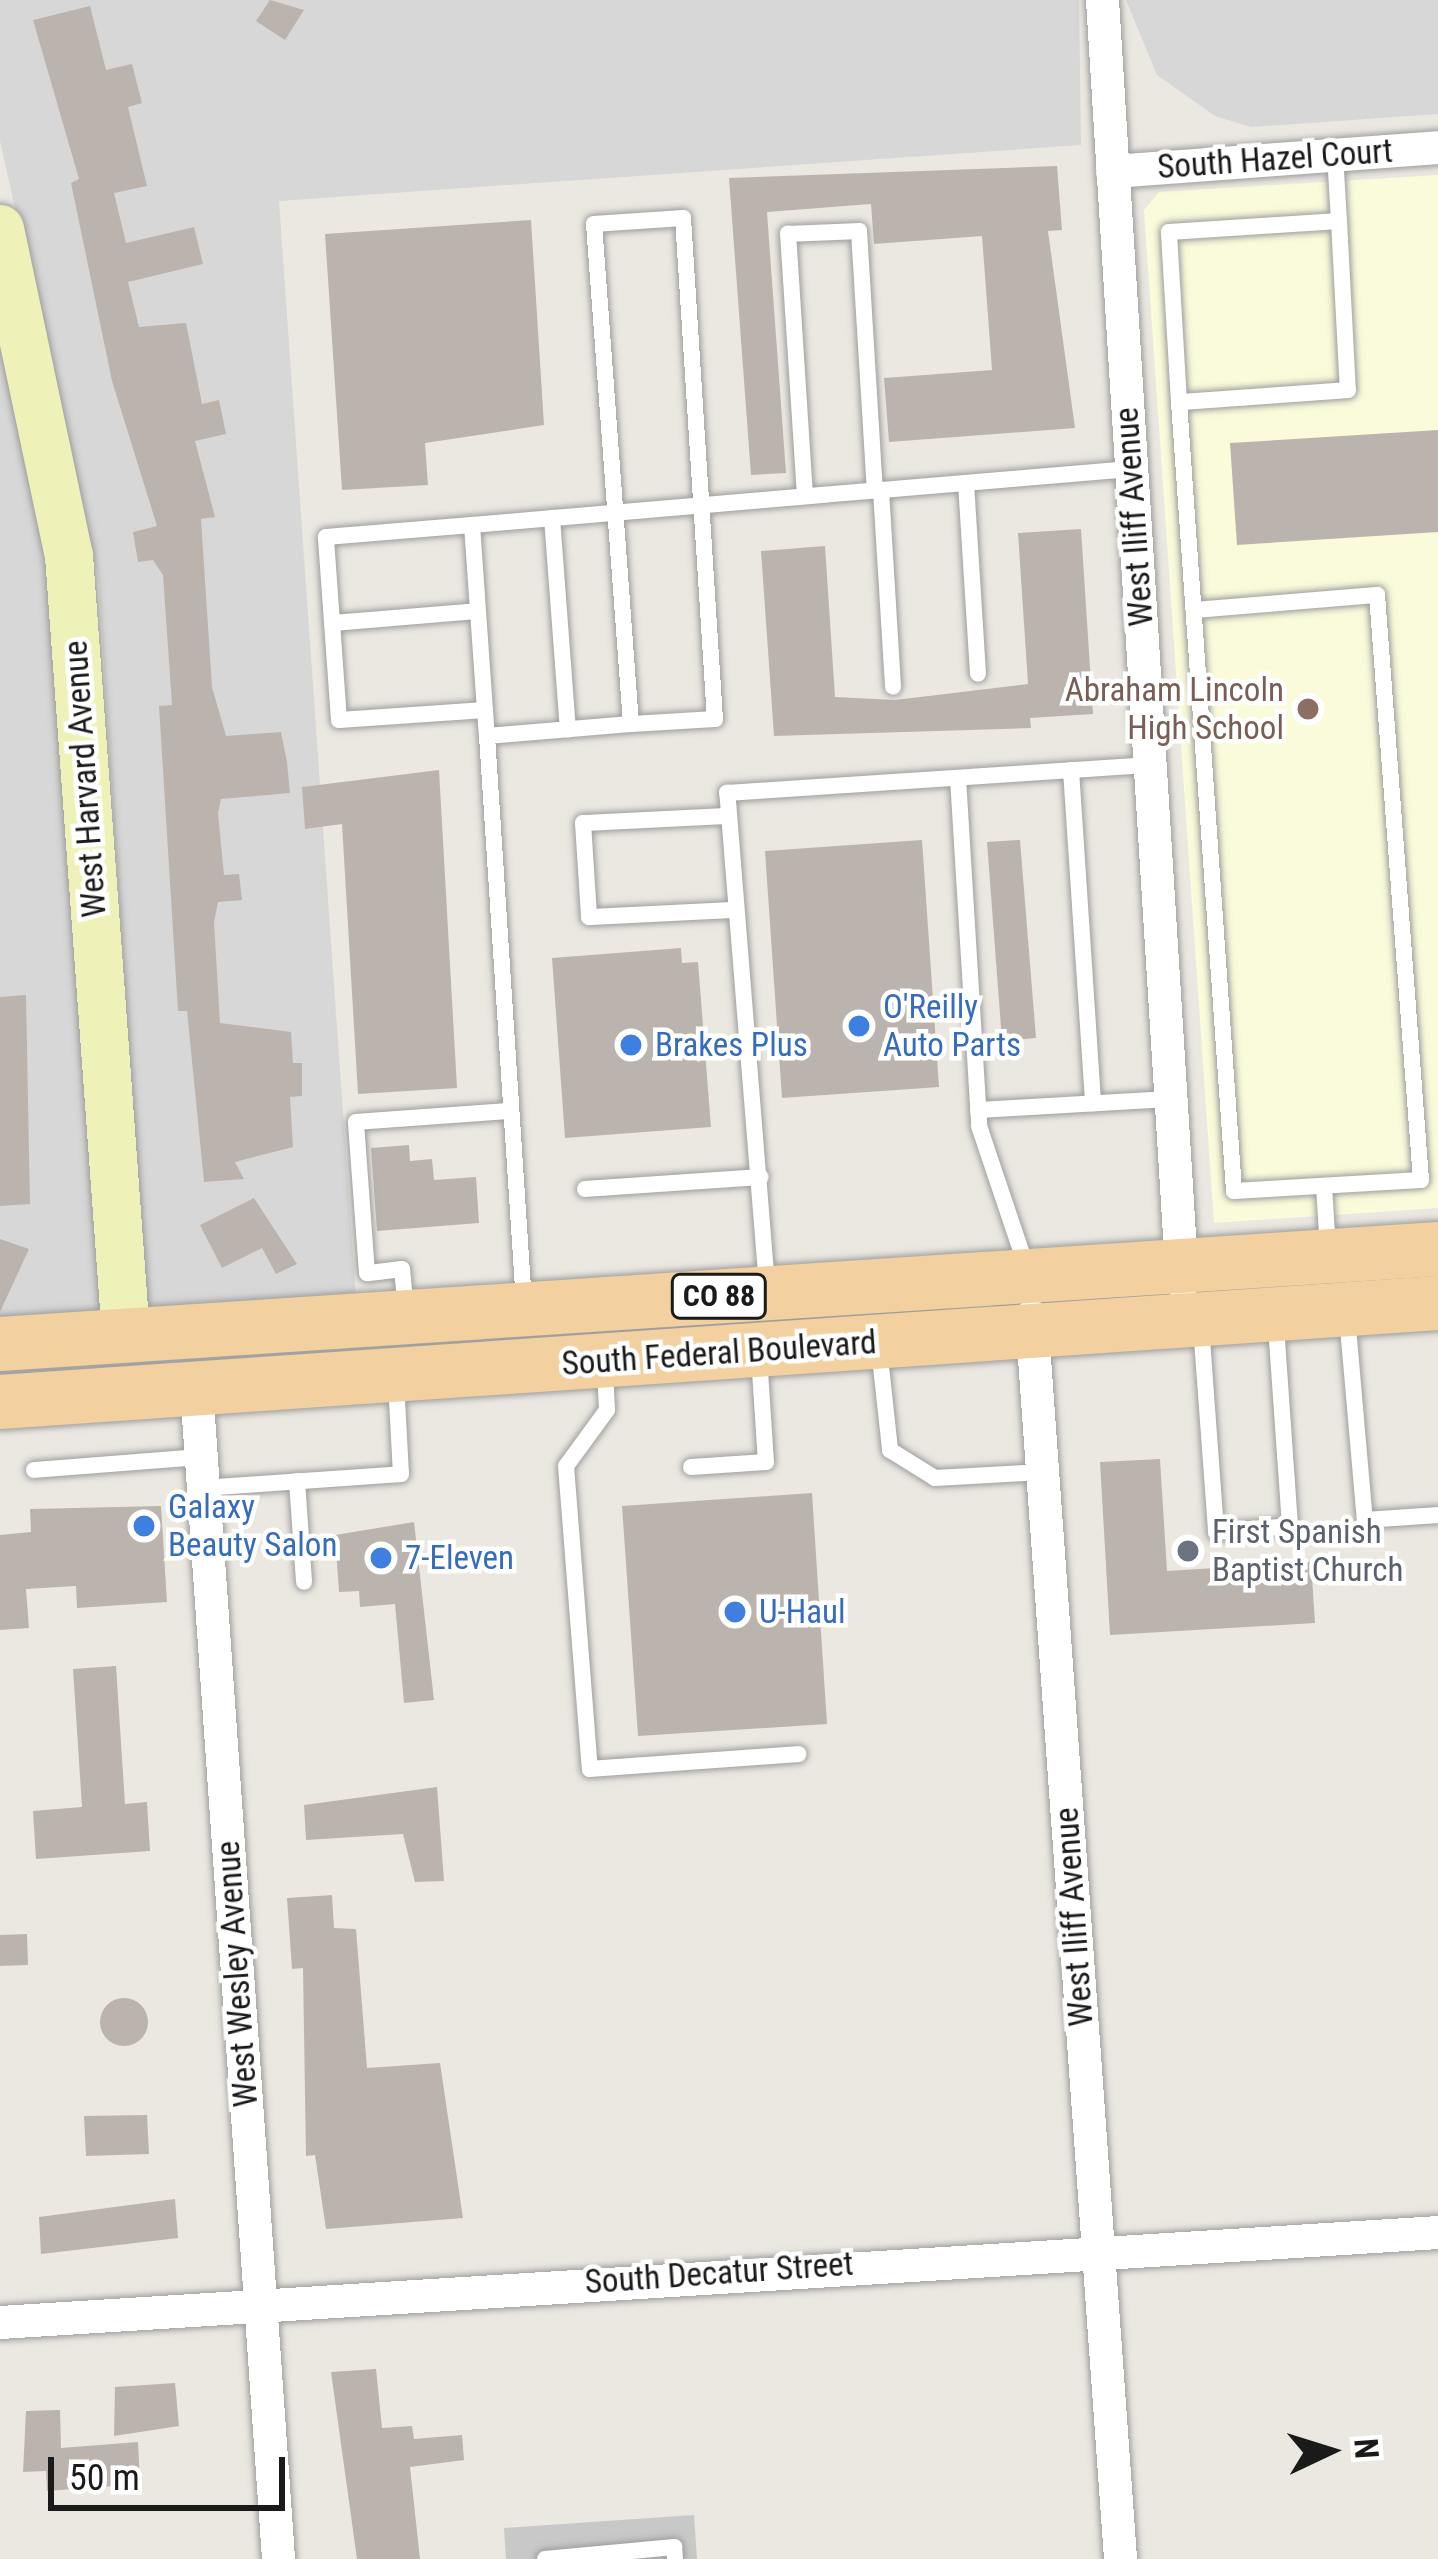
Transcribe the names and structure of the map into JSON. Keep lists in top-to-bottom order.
{
  "streets": {
    "main road": ["CO 88", "South Federal Boulevard"],
    "street": [
      "South Hazel Court",
      "West Iliff Avenue",
      "West Harvard Avenue",
      "West Wesley Avenue",
      "South Decatur Street"
    ]
  },
  "crossings": [
    ["South Hazel Court", "West Iliff Avenue"],
    ["West Iliff Avenue", "South Federal Boulevard"],
    ["West Iliff Avenue", "South Decatur Street"],
    ["West Harvard Avenue", "South Federal Boulevard"],
    ["South Federal Boulevard", "West Wesley Avenue"],
    ["West Wesley Avenue", "South Decatur Street"]
  ],
  "places": [
    "Abraham Lincoln High School",
    "O'Reilly Auto Parts",
    "Brakes Plus",
    "Galaxy Beauty Salon",
    "First Spanish Baptist Church",
    "7-Eleven",
    "U-Haul"
  ],
  "scale_bar": "50 m",
  "north": "right"
}
